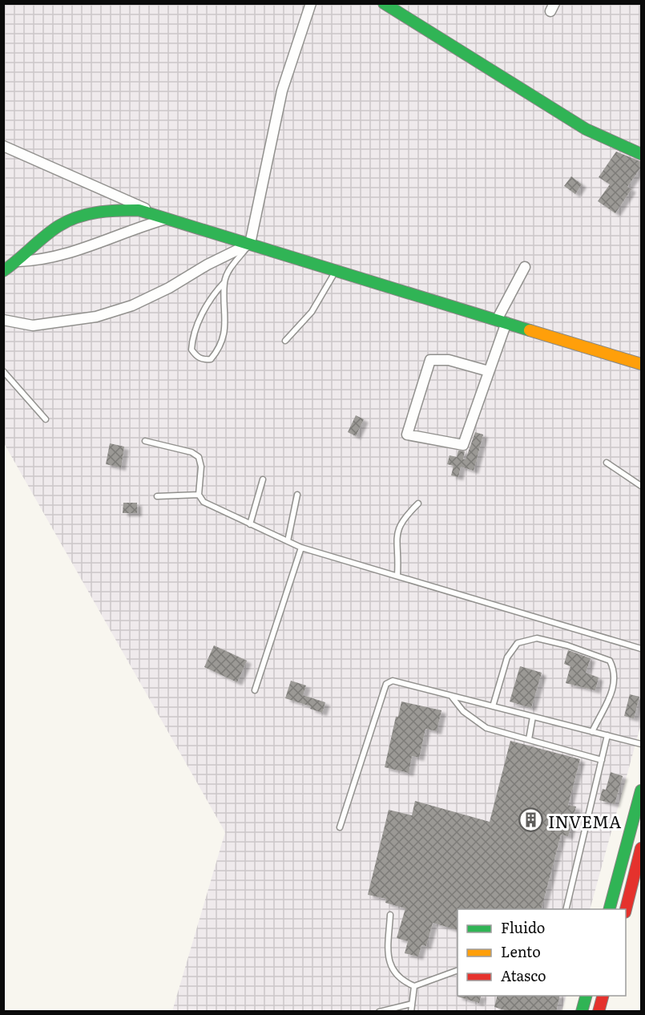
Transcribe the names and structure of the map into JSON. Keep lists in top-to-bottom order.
{
  "places": {
    "building": ["INVEMA"]
  },
  "legend": ["Fluido", "Lento", "Atasco"]
}
